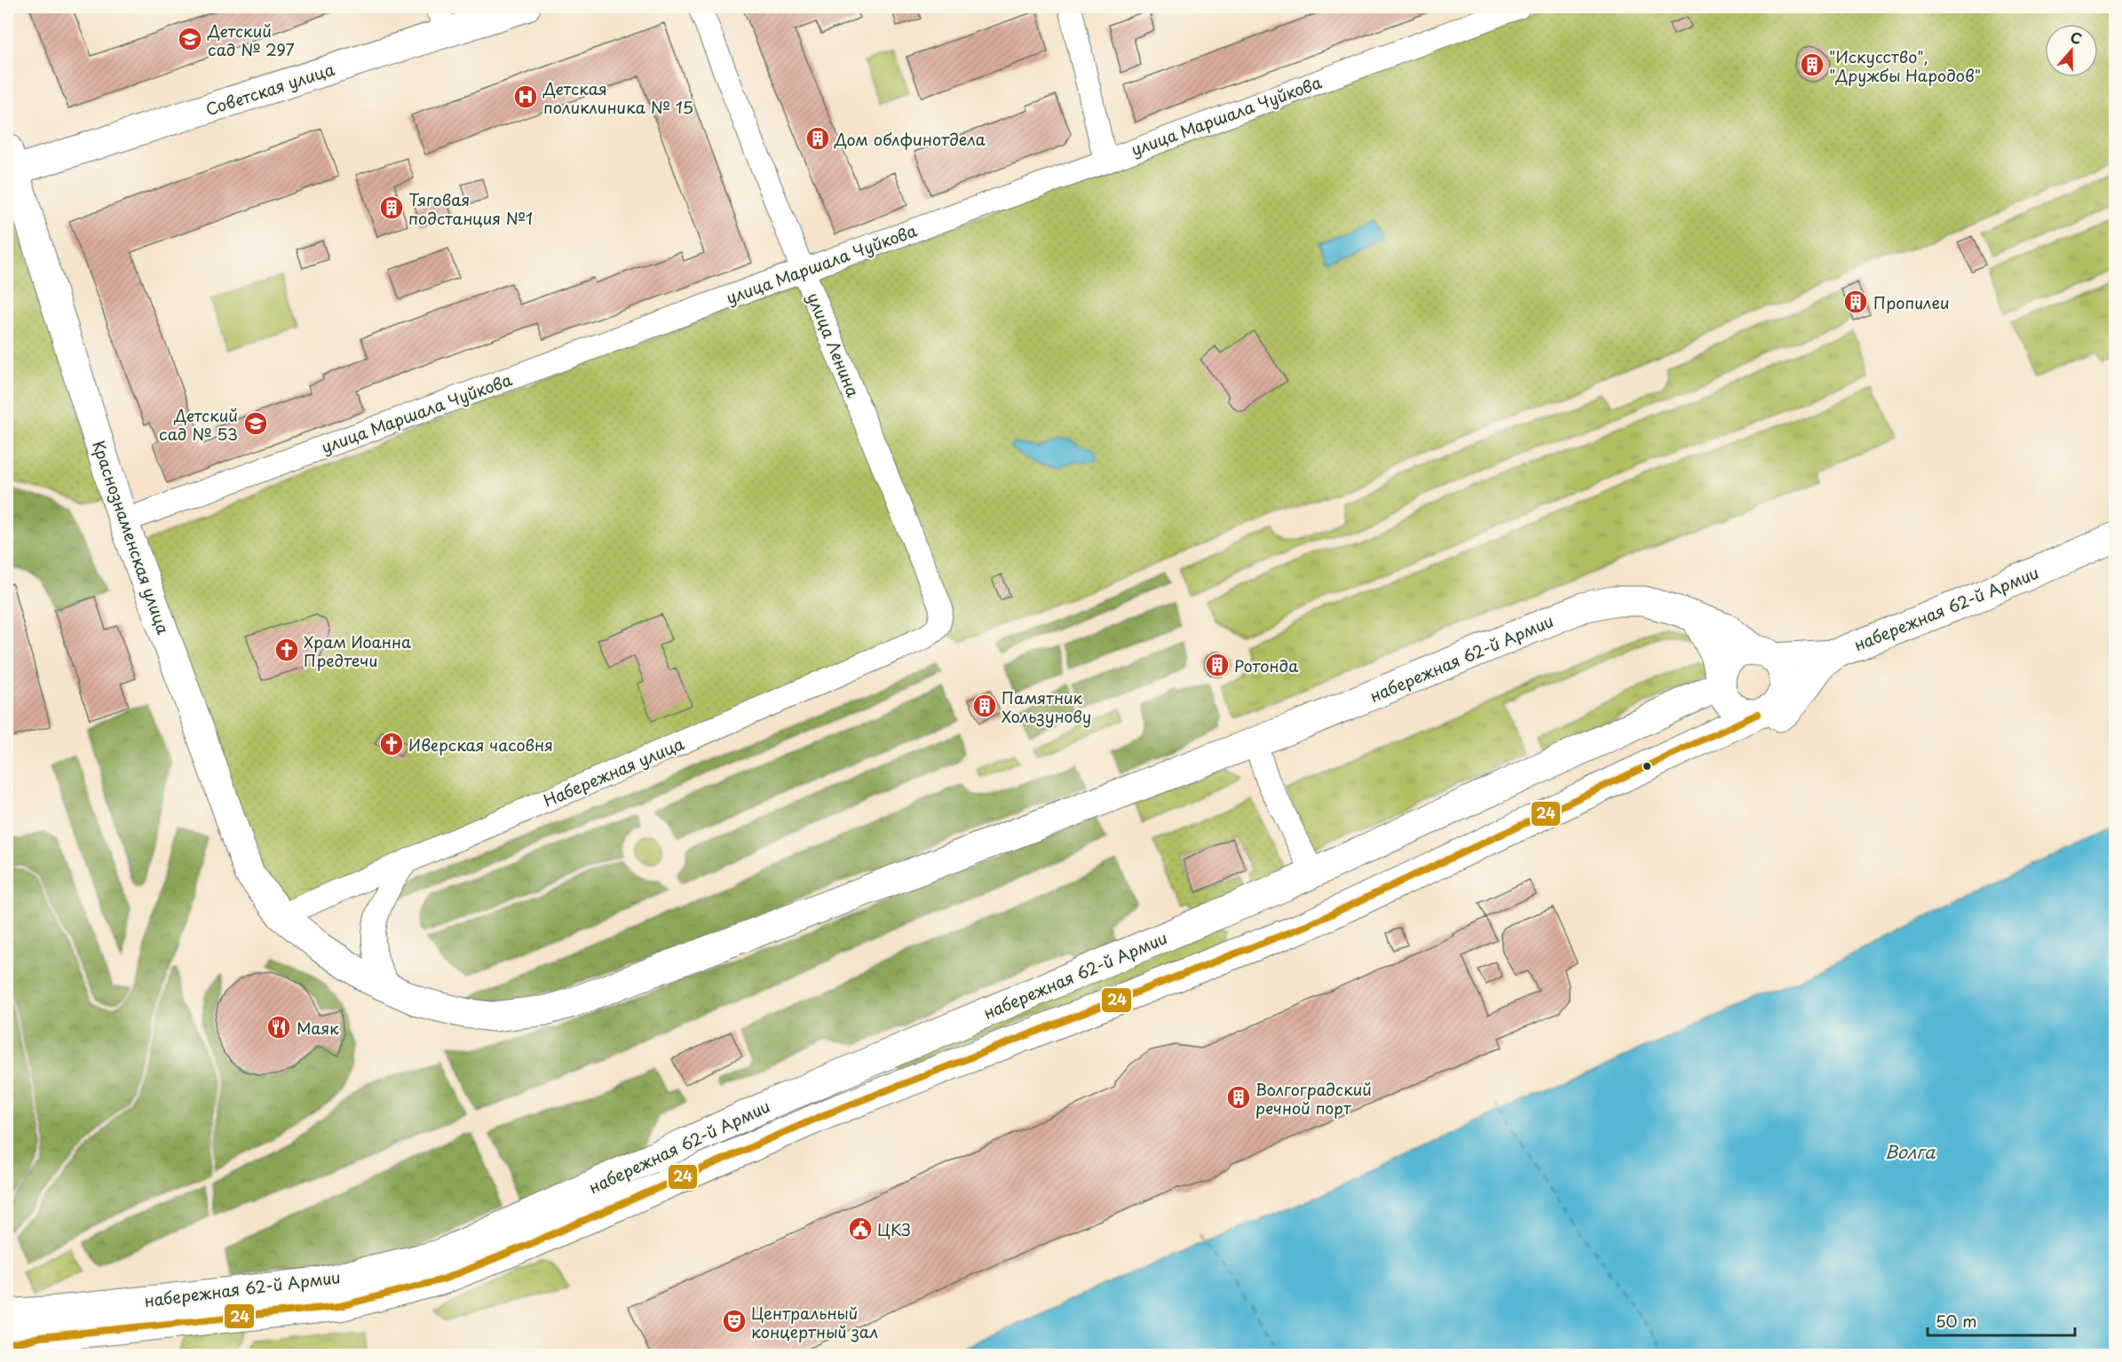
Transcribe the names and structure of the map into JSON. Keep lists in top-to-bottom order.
{
  "streets": {
    "main road": ["Советская улица", "Краснознаменская улица", "набережная 62-й Армии"],
    "street": ["улица Маршала Чуйкова", "улица Ленина", "Набережная улица"]
  },
  "crossings": [
    ["Советская улица", "Краснознаменская улица"],
    ["улица Маршала Чуйкова", "улица Ленина"],
    ["улица Маршала Чуйкова", "Краснознаменская улица"],
    ["улица Ленина", "Набережная улица"],
    ["Краснознаменская улица", "набережная 62-й Армии"],
    ["Краснознаменская улица", "Набережная улица"],
    ["набережная 62-й Армии", "Набережная улица"]
  ],
  "water": ["Волга"],
  "places": {
    "school or university": ["Детский сад № 297", "Детский сад № 53"],
    "building": [
      "\"Искусство\", \"Дружбы Народов\"",
      "Дом облфинотдела",
      "Тяговая подстанция №1",
      "Пропилеи",
      "Ротонда",
      "Памятник Хользунову",
      "Волгоградский речной порт"
    ],
    "hospital": ["Детская поликлиника № 15"],
    "church": ["Храм Иоанна Предтечи", "Иверская часовня"],
    "restaurant": ["Маяк"],
    "public building": ["ЦКЗ"],
    "theatre": ["Центральный концертный зал"]
  },
  "lines": ["transit line 24"],
  "scale_bar": "50 m",
  "north": "top"
}
